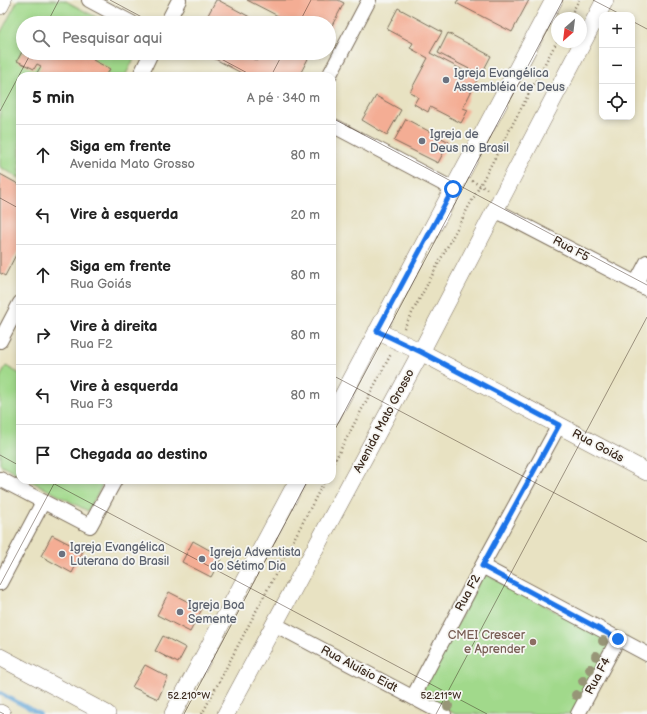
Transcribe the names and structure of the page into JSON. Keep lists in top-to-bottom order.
{
  "streets": {
    "street": [
      "Rua F5",
      "Avenida Mato Grosso",
      "Rua Goiás",
      "Rua F2",
      "Rua Aluísio Eidt",
      "Rua F4"
    ]
  },
  "crossings": [
    ["Rua F5", "Avenida Mato Grosso"],
    ["Avenida Mato Grosso", "Rua Goiás"],
    ["Avenida Mato Grosso", "Rua Aluísio Eidt"],
    ["Rua Goiás", "Rua F2"],
    ["Rua F2", "Rua Aluísio Eidt"]
  ],
  "places": [
    "Igreja Evangélica Assembléia de Deus",
    "Igreja de Deus no Brasil",
    "Igreja Evangélica Luterana do Brasil",
    "Igreja Adventista do Sétimo Dia",
    "Igreja Boa Semente",
    "CMEI Crescer e Aprender"
  ],
  "north": "bottom left",
  "page": {
    "map_buttons": ["+", "−"],
    "search": "Pesquisar aqui",
    "heading": ["5 min", "A pé · 340 m"],
    "list": [
      ["Siga em frente", "Avenida Mato Grosso", "80 m"],
      ["Vire à esquerda", "20 m"],
      ["Siga em frente", "Rua Goiás", "80 m"],
      ["Vire à direita", "Rua F2", "80 m"],
      ["Vire à esquerda", "Rua F3", "80 m"],
      "Chegada ao destino"
    ]
  },
  "coordinates": ["52.210°W", "52.211°W"]
}
